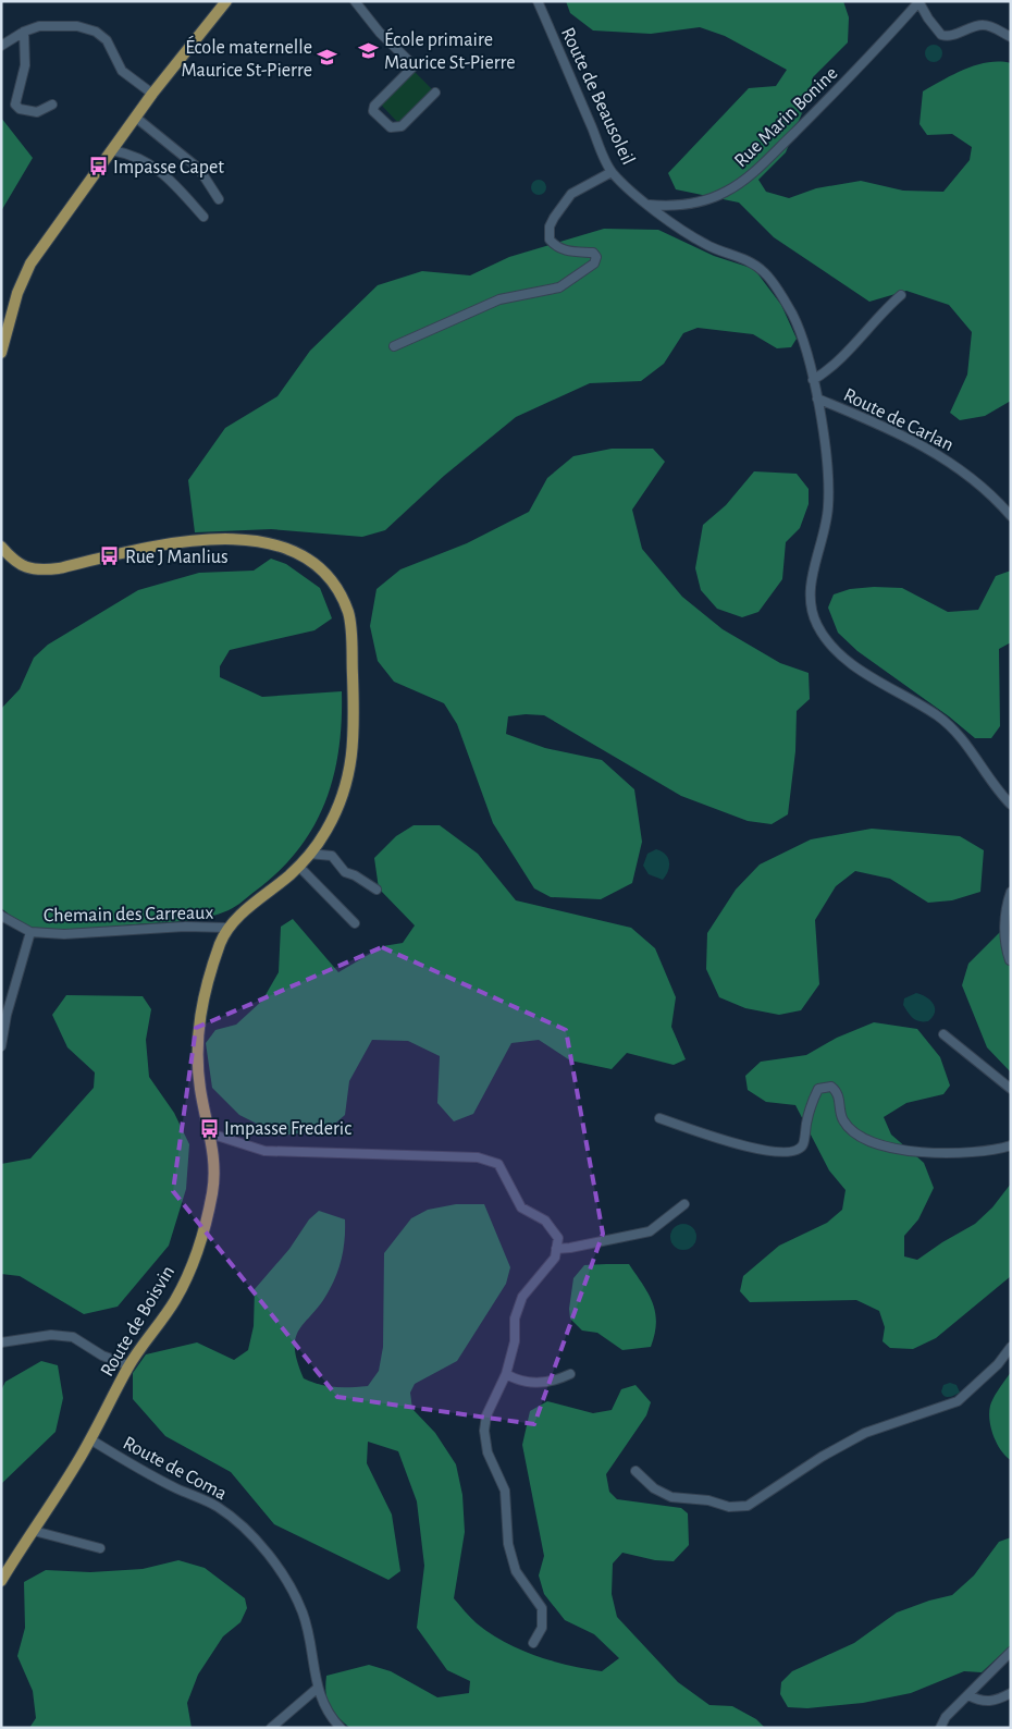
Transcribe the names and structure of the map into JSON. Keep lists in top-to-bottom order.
{
  "streets": {
    "main road": ["Route de Boisvin"],
    "street": [
      "Route de Beausoleil",
      "Rue Marin Bonine",
      "Route de Carlan",
      "Chemain des Carreaux",
      "Route de Coma"
    ]
  },
  "crossings": [
    ["Route de Beausoleil", "Rue Marin Bonine"],
    ["Route de Beausoleil", "Route de Carlan"],
    ["Chemain des Carreaux", "Route de Boisvin"],
    ["Route de Boisvin", "Route de Coma"]
  ],
  "places": {
    "school or university": ["École primaire Maurice St-Pierre", "École maternelle Maurice St-Pierre"],
    "bus stop": ["Impasse Capet", "Rue J Manlius", "Impasse Frederic"]
  }
}
